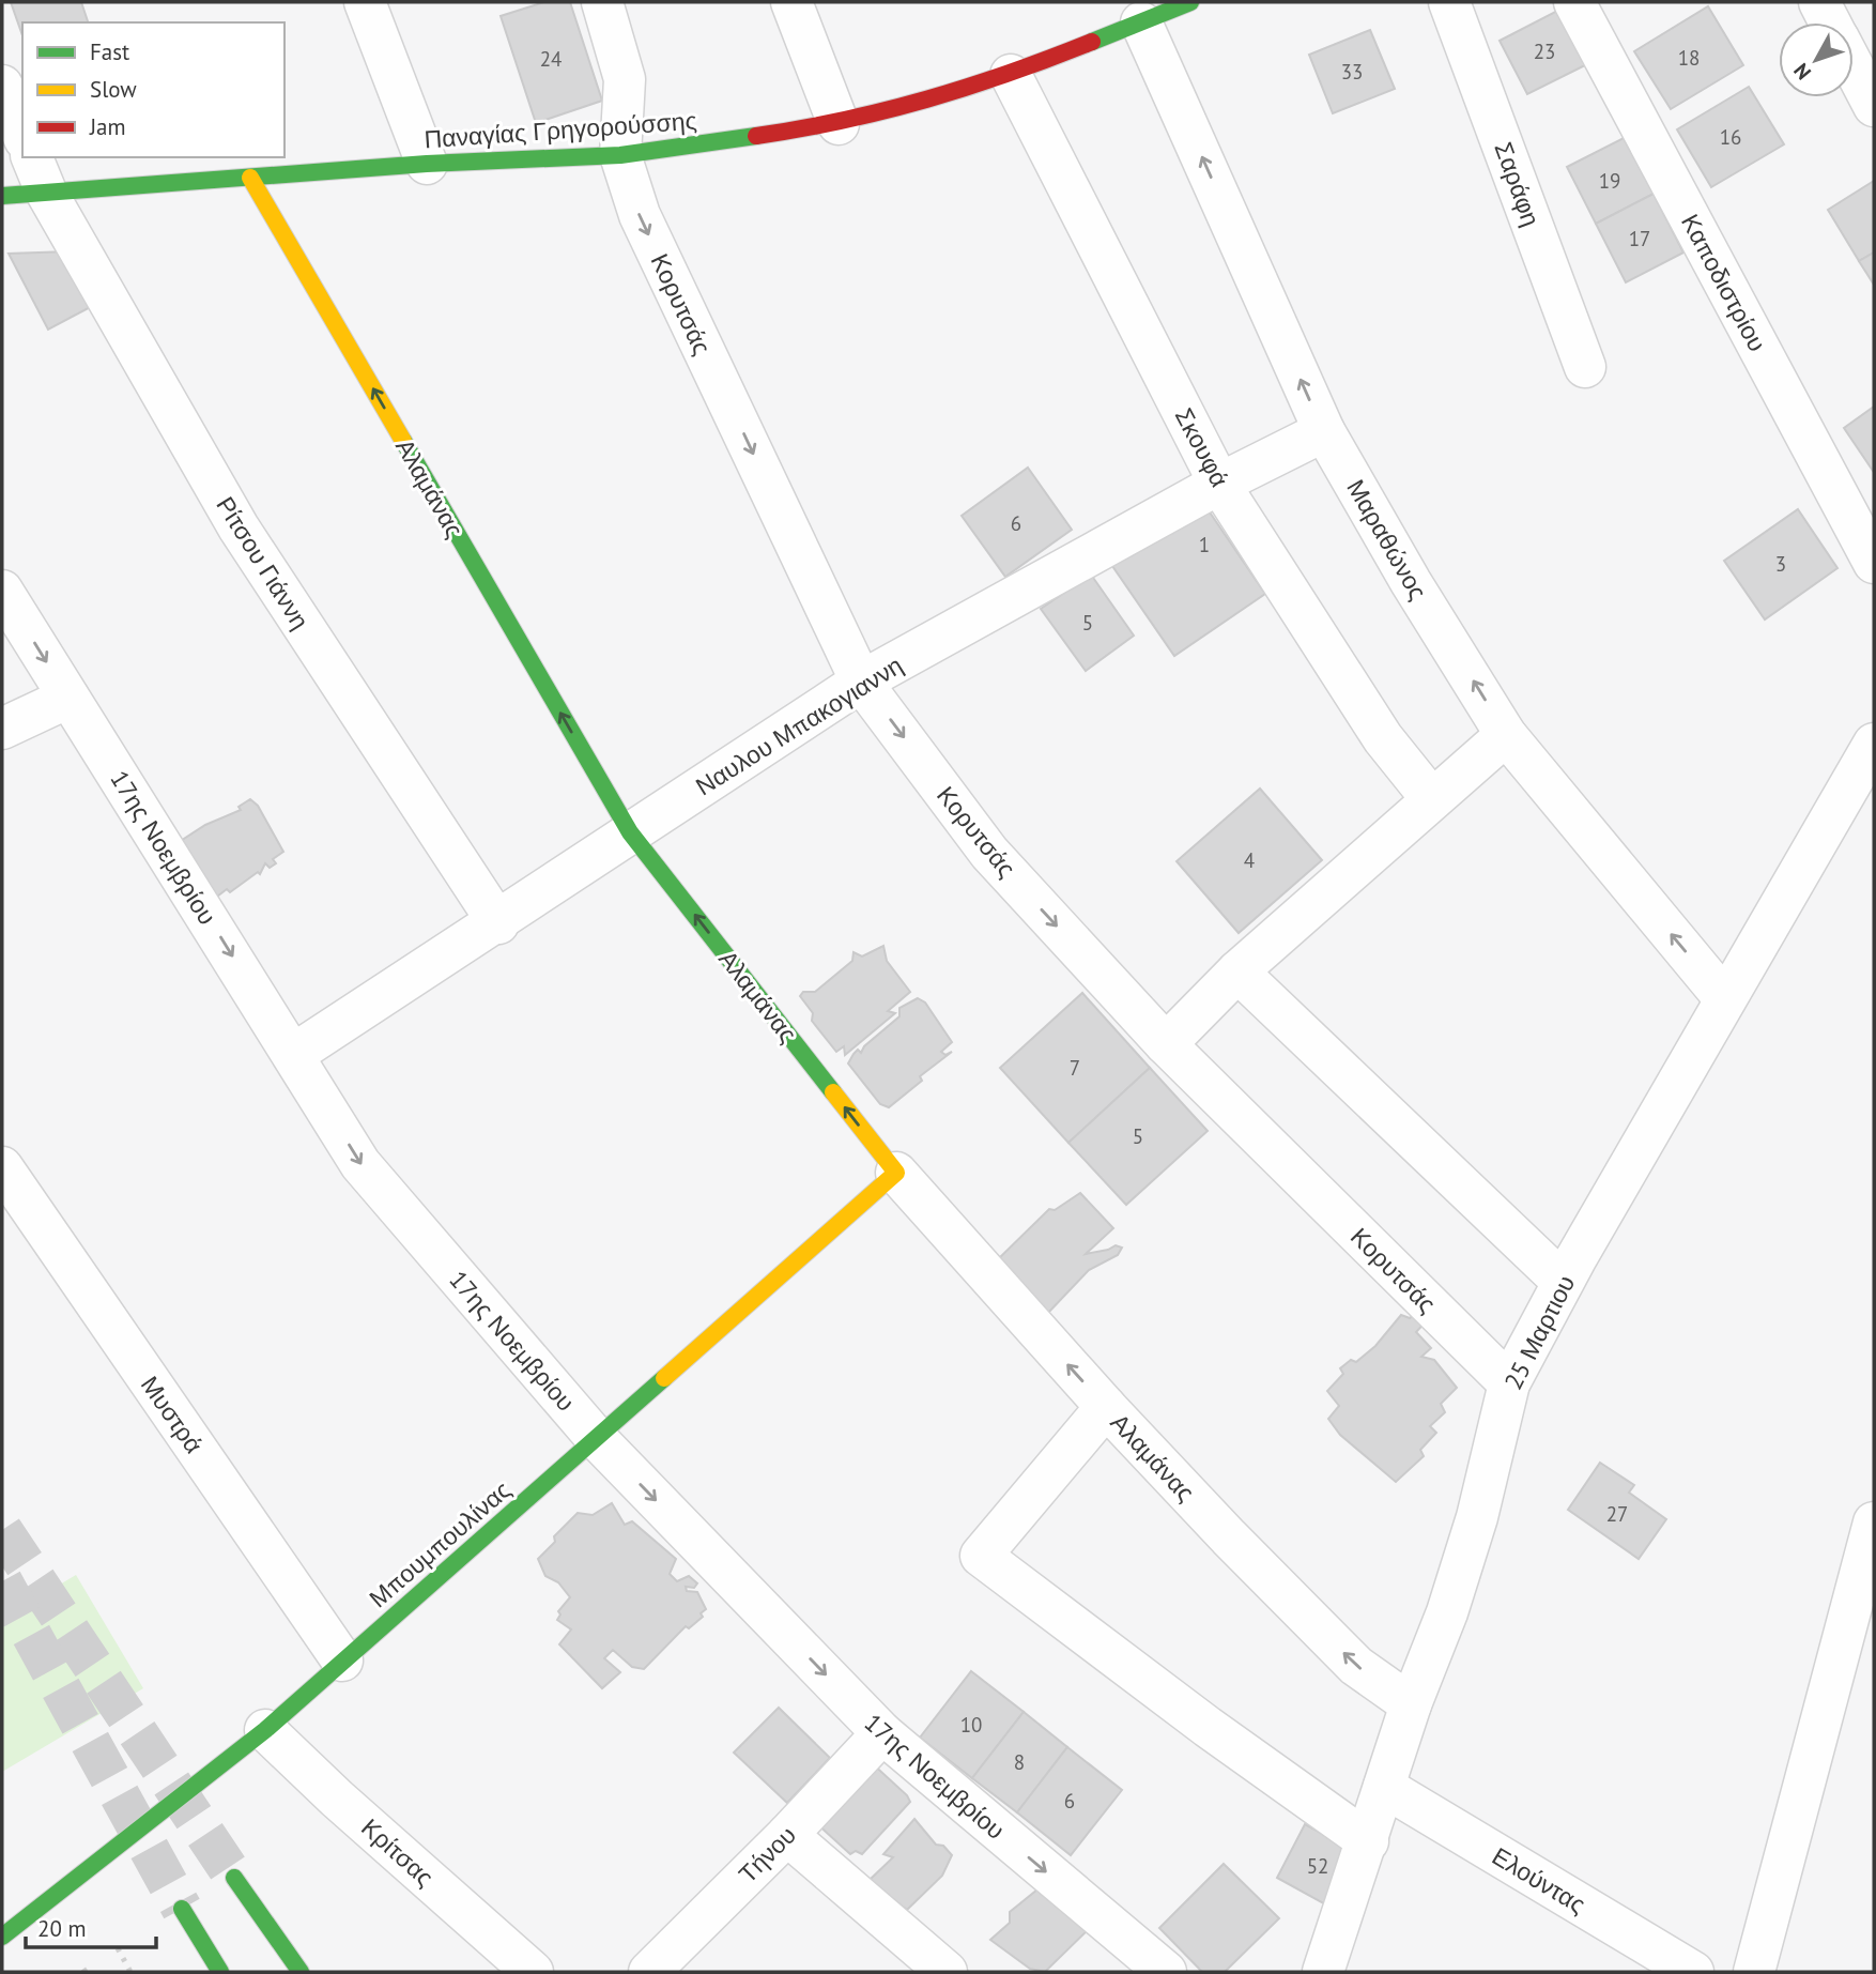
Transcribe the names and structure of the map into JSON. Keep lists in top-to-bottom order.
{
  "streets": {
    "main road": ["Παναγίας Γρηγορούσσης", "Αλαμάνας", "Μπουμπουλίνας"],
    "street": [
      "Σαράφη",
      "Καποδιστρίου",
      "Κορυτσάς",
      "Σκουφά",
      "Μαραθώνος",
      "Ρίτσου Γιάννη",
      "Ναυλου Μπακογιαννη",
      "17ης Νοεμβρίου",
      "25 Μαρτιου",
      "Μυστρά",
      "Κρίτσας",
      "Τήνου",
      "Ελούντας"
    ]
  },
  "crossings": [
    ["Παναγίας Γρηγορούσσης", "Κορυτσάς"],
    ["Παναγίας Γρηγορούσσης", "Σκουφά"],
    ["Παναγίας Γρηγορούσσης", "Αλαμάνας"],
    ["Παναγίας Γρηγορούσσης", "Μαραθώνος"],
    ["Παναγίας Γρηγορούσσης", "Ρίτσου Γιάννη"],
    ["Κορυτσάς", "Ναυλου Μπακογιαννη"],
    ["Κορυτσάς", "25 Μαρτιου"],
    ["Σκουφά", "Ναυλου Μπακογιαννη"],
    ["Αλαμάνας", "Ναυλου Μπακογιαννη"],
    ["Αλαμάνας", "25 Μαρτιου"],
    ["Αλαμάνας", "Μπουμπουλίνας"],
    ["Μαραθώνος", "Ναυλου Μπακογιαννη"],
    ["Μαραθώνος", "25 Μαρτιου"],
    ["Ρίτσου Γιάννη", "Ναυλου Μπακογιαννη"],
    ["Ναυλου Μπακογιαννη", "17ης Νοεμβρίου"],
    ["17ης Νοεμβρίου", "Μπουμπουλίνας"],
    ["17ης Νοεμβρίου", "Τήνου"],
    ["25 Μαρτιου", "Ελούντας"],
    ["Μυστρά", "Μπουμπουλίνας"],
    ["Μπουμπουλίνας", "Κρίτσας"]
  ],
  "one_way": [
    "Κορυτσάς",
    "Αλαμάνας",
    "Μαραθώνος",
    "17ης Νοεμβρίου"
  ],
  "house_numbers": [
    "23",
    "18",
    "24",
    "33",
    "16",
    "19",
    "17",
    "6",
    "1",
    "3",
    "5",
    "4",
    "7",
    "5",
    "27",
    "10",
    "8",
    "6",
    "52"
  ],
  "legend": ["Fast", "Slow", "Jam"],
  "scale_bar": "20 m",
  "north": "bottom left"
}
